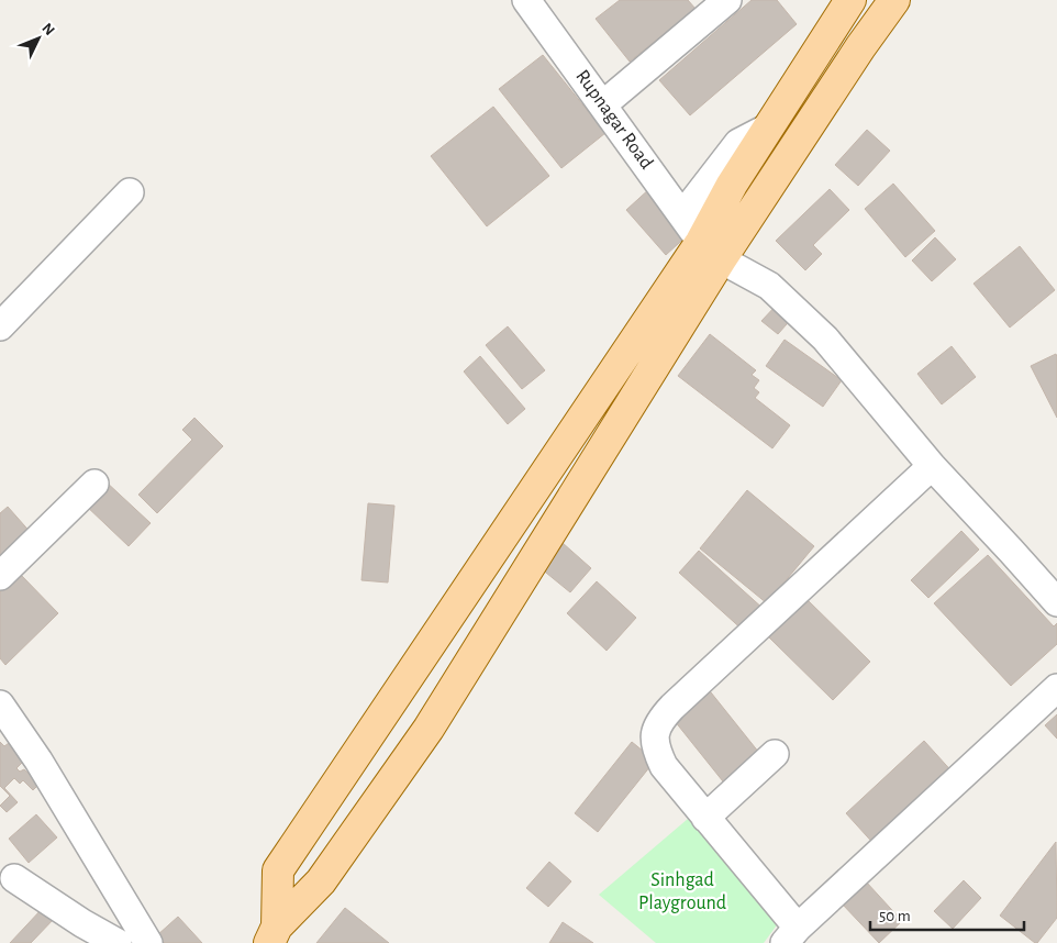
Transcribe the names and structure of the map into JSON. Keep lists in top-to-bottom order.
{
  "streets": {
    "street": ["Rupnagar Road"]
  },
  "parks": ["Sinhgad Playground"],
  "scale_bar": "50 m",
  "north": "top right"
}
